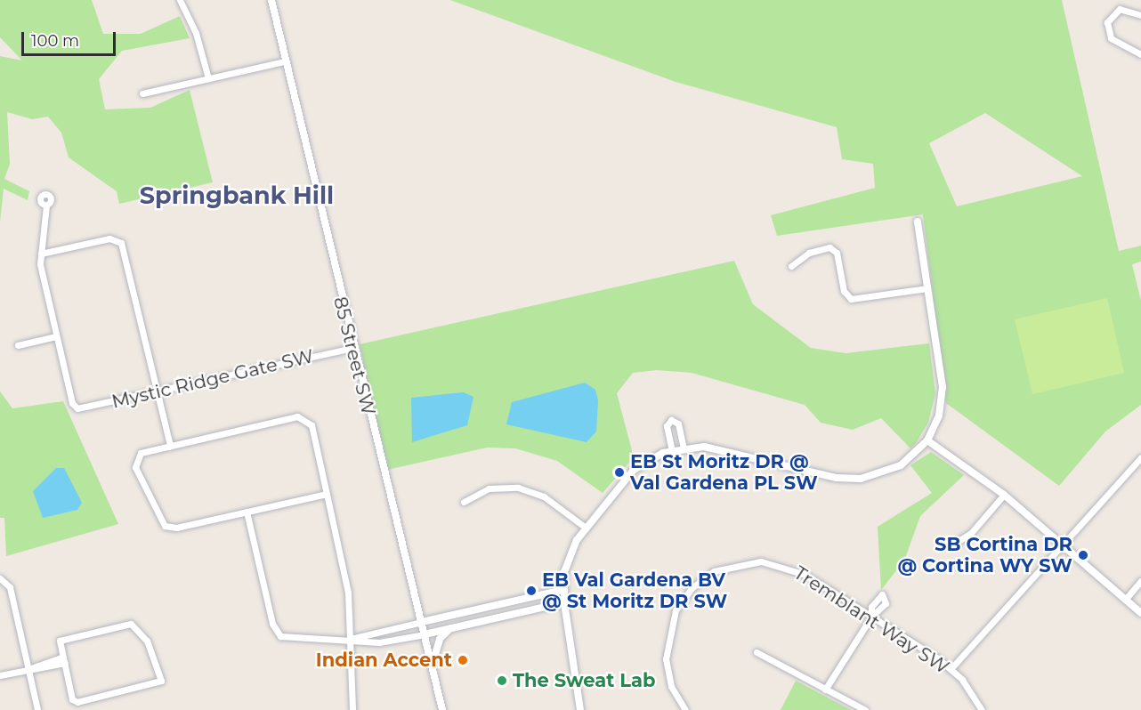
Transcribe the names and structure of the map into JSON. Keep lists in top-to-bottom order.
{
  "streets": {
    "street": ["85 Street SW", "Mystic Ridge Gate SW", "Tremblant Way SW"]
  },
  "crossings": [
    ["85 Street SW", "Mystic Ridge Gate SW"]
  ],
  "districts": ["Springbank Hill"],
  "places": [
    "EB St Moritz DR @ Val Gardena PL SW",
    "SB Cortina DR @ Cortina WY SW",
    "EB Val Gardena BV @ St Moritz DR SW",
    "Indian Accent",
    "The Sweat Lab"
  ],
  "scale_bar": "100 m"
}
